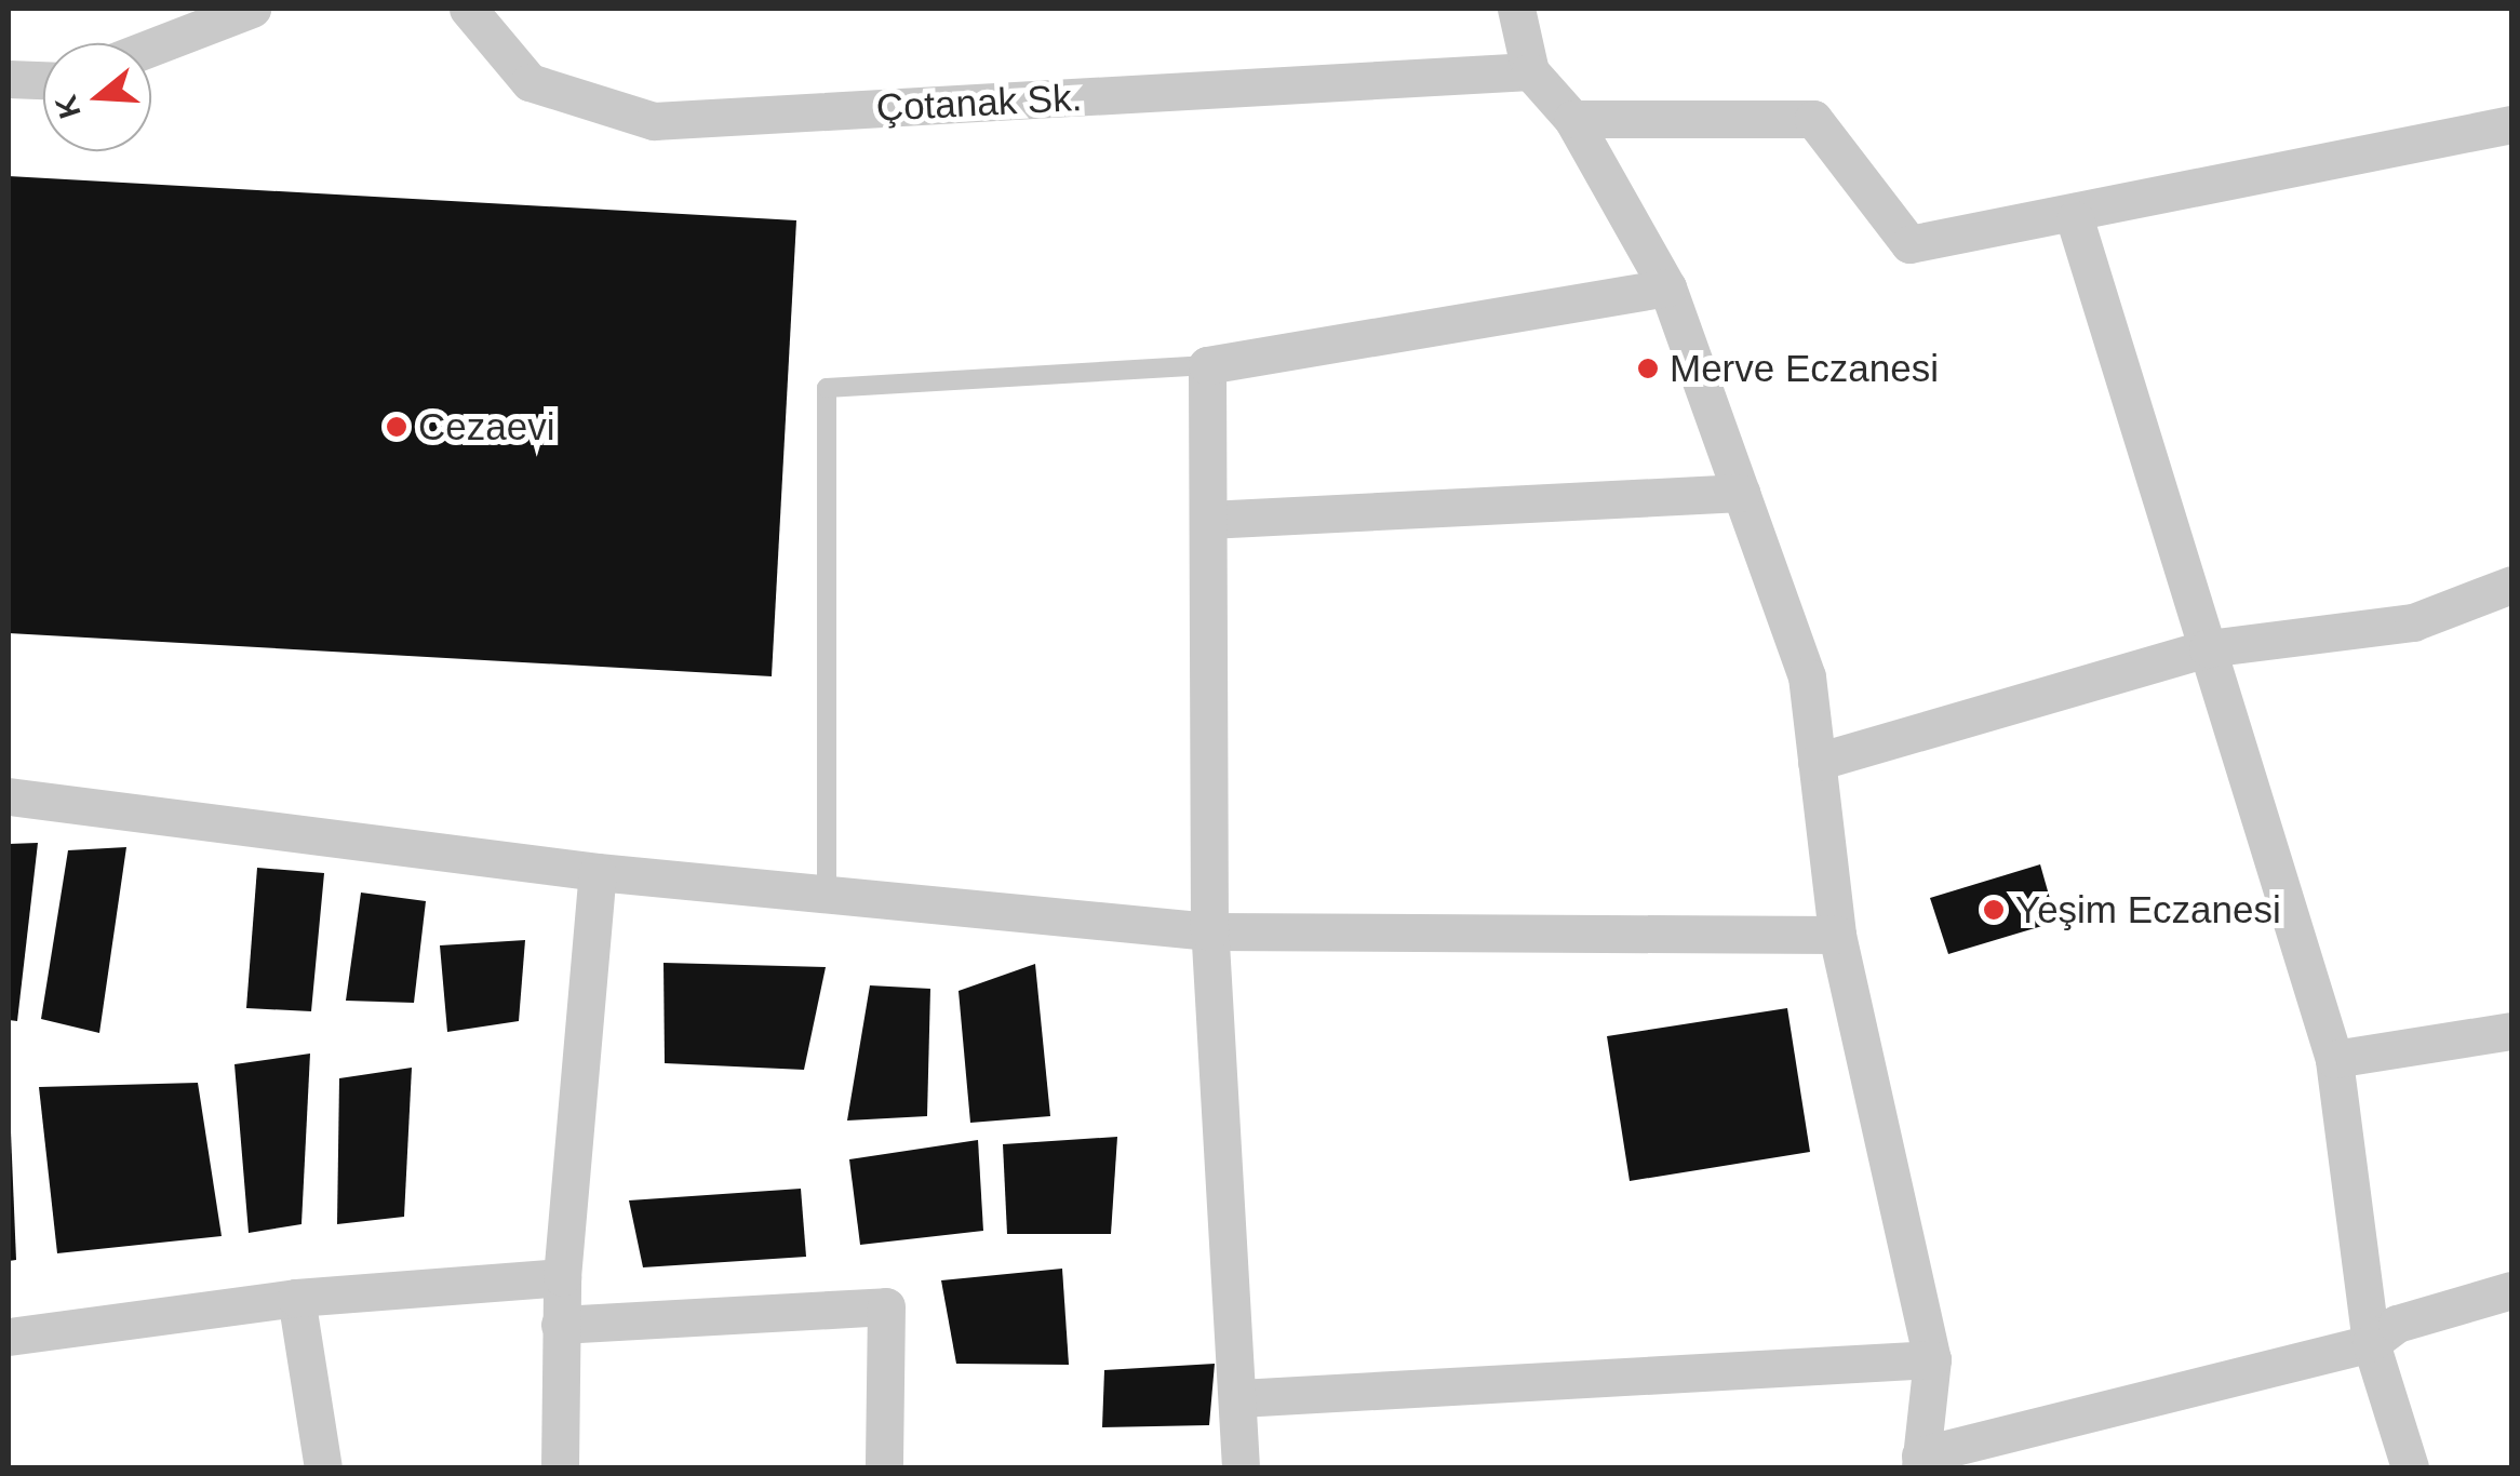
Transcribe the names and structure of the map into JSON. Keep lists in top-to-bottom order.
{
  "streets": {
    "street": ["Çotanak Sk."]
  },
  "places": ["Merve Eczanesi", "Cezaevi", "Yeşim Eczanesi"],
  "north": "left"
}
